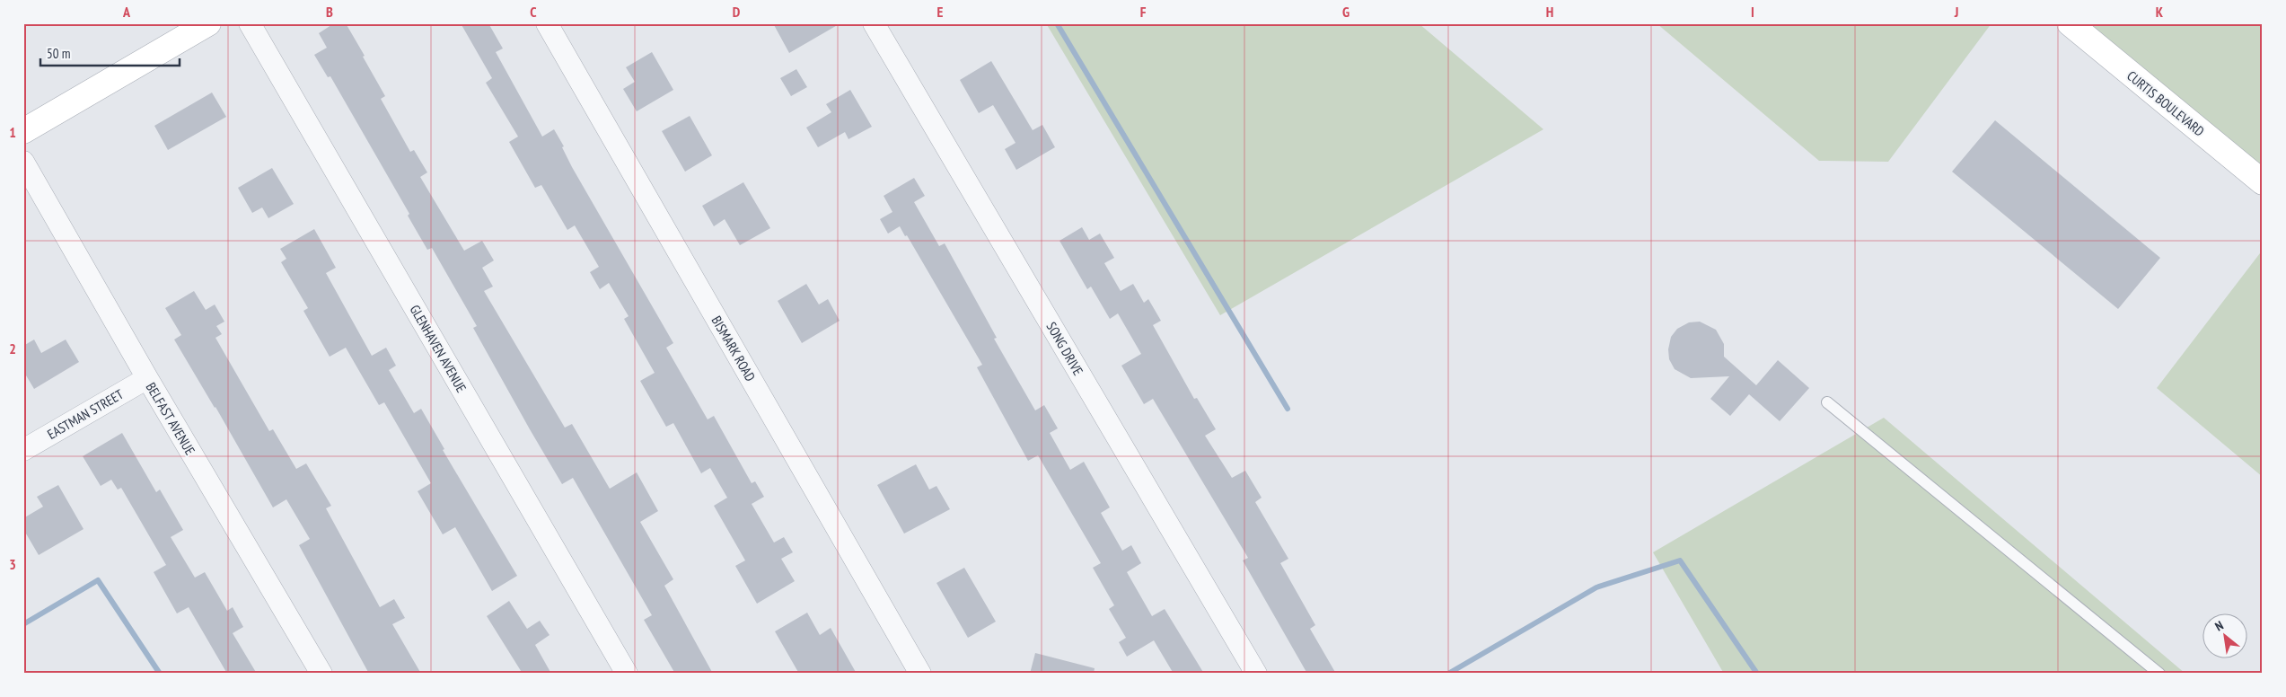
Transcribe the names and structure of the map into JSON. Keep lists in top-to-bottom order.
{
  "streets": {
    "street": [
      "CURTIS BOULEVARD",
      "GLENHAVEN AVENUE",
      "BISMARK ROAD",
      "SONG DRIVE",
      "EASTMAN STREET",
      "BELFAST AVENUE"
    ]
  },
  "crossings": [
    ["EASTMAN STREET", "BELFAST AVENUE"]
  ],
  "scale_bar": "50 m",
  "north": "top left",
  "grid": {
    "columns": [
      "A",
      "B",
      "C",
      "D",
      "E",
      "F",
      "G",
      "H",
      "I",
      "J",
      "K"
    ],
    "rows": ["1", "2", "3"]
  }
}
